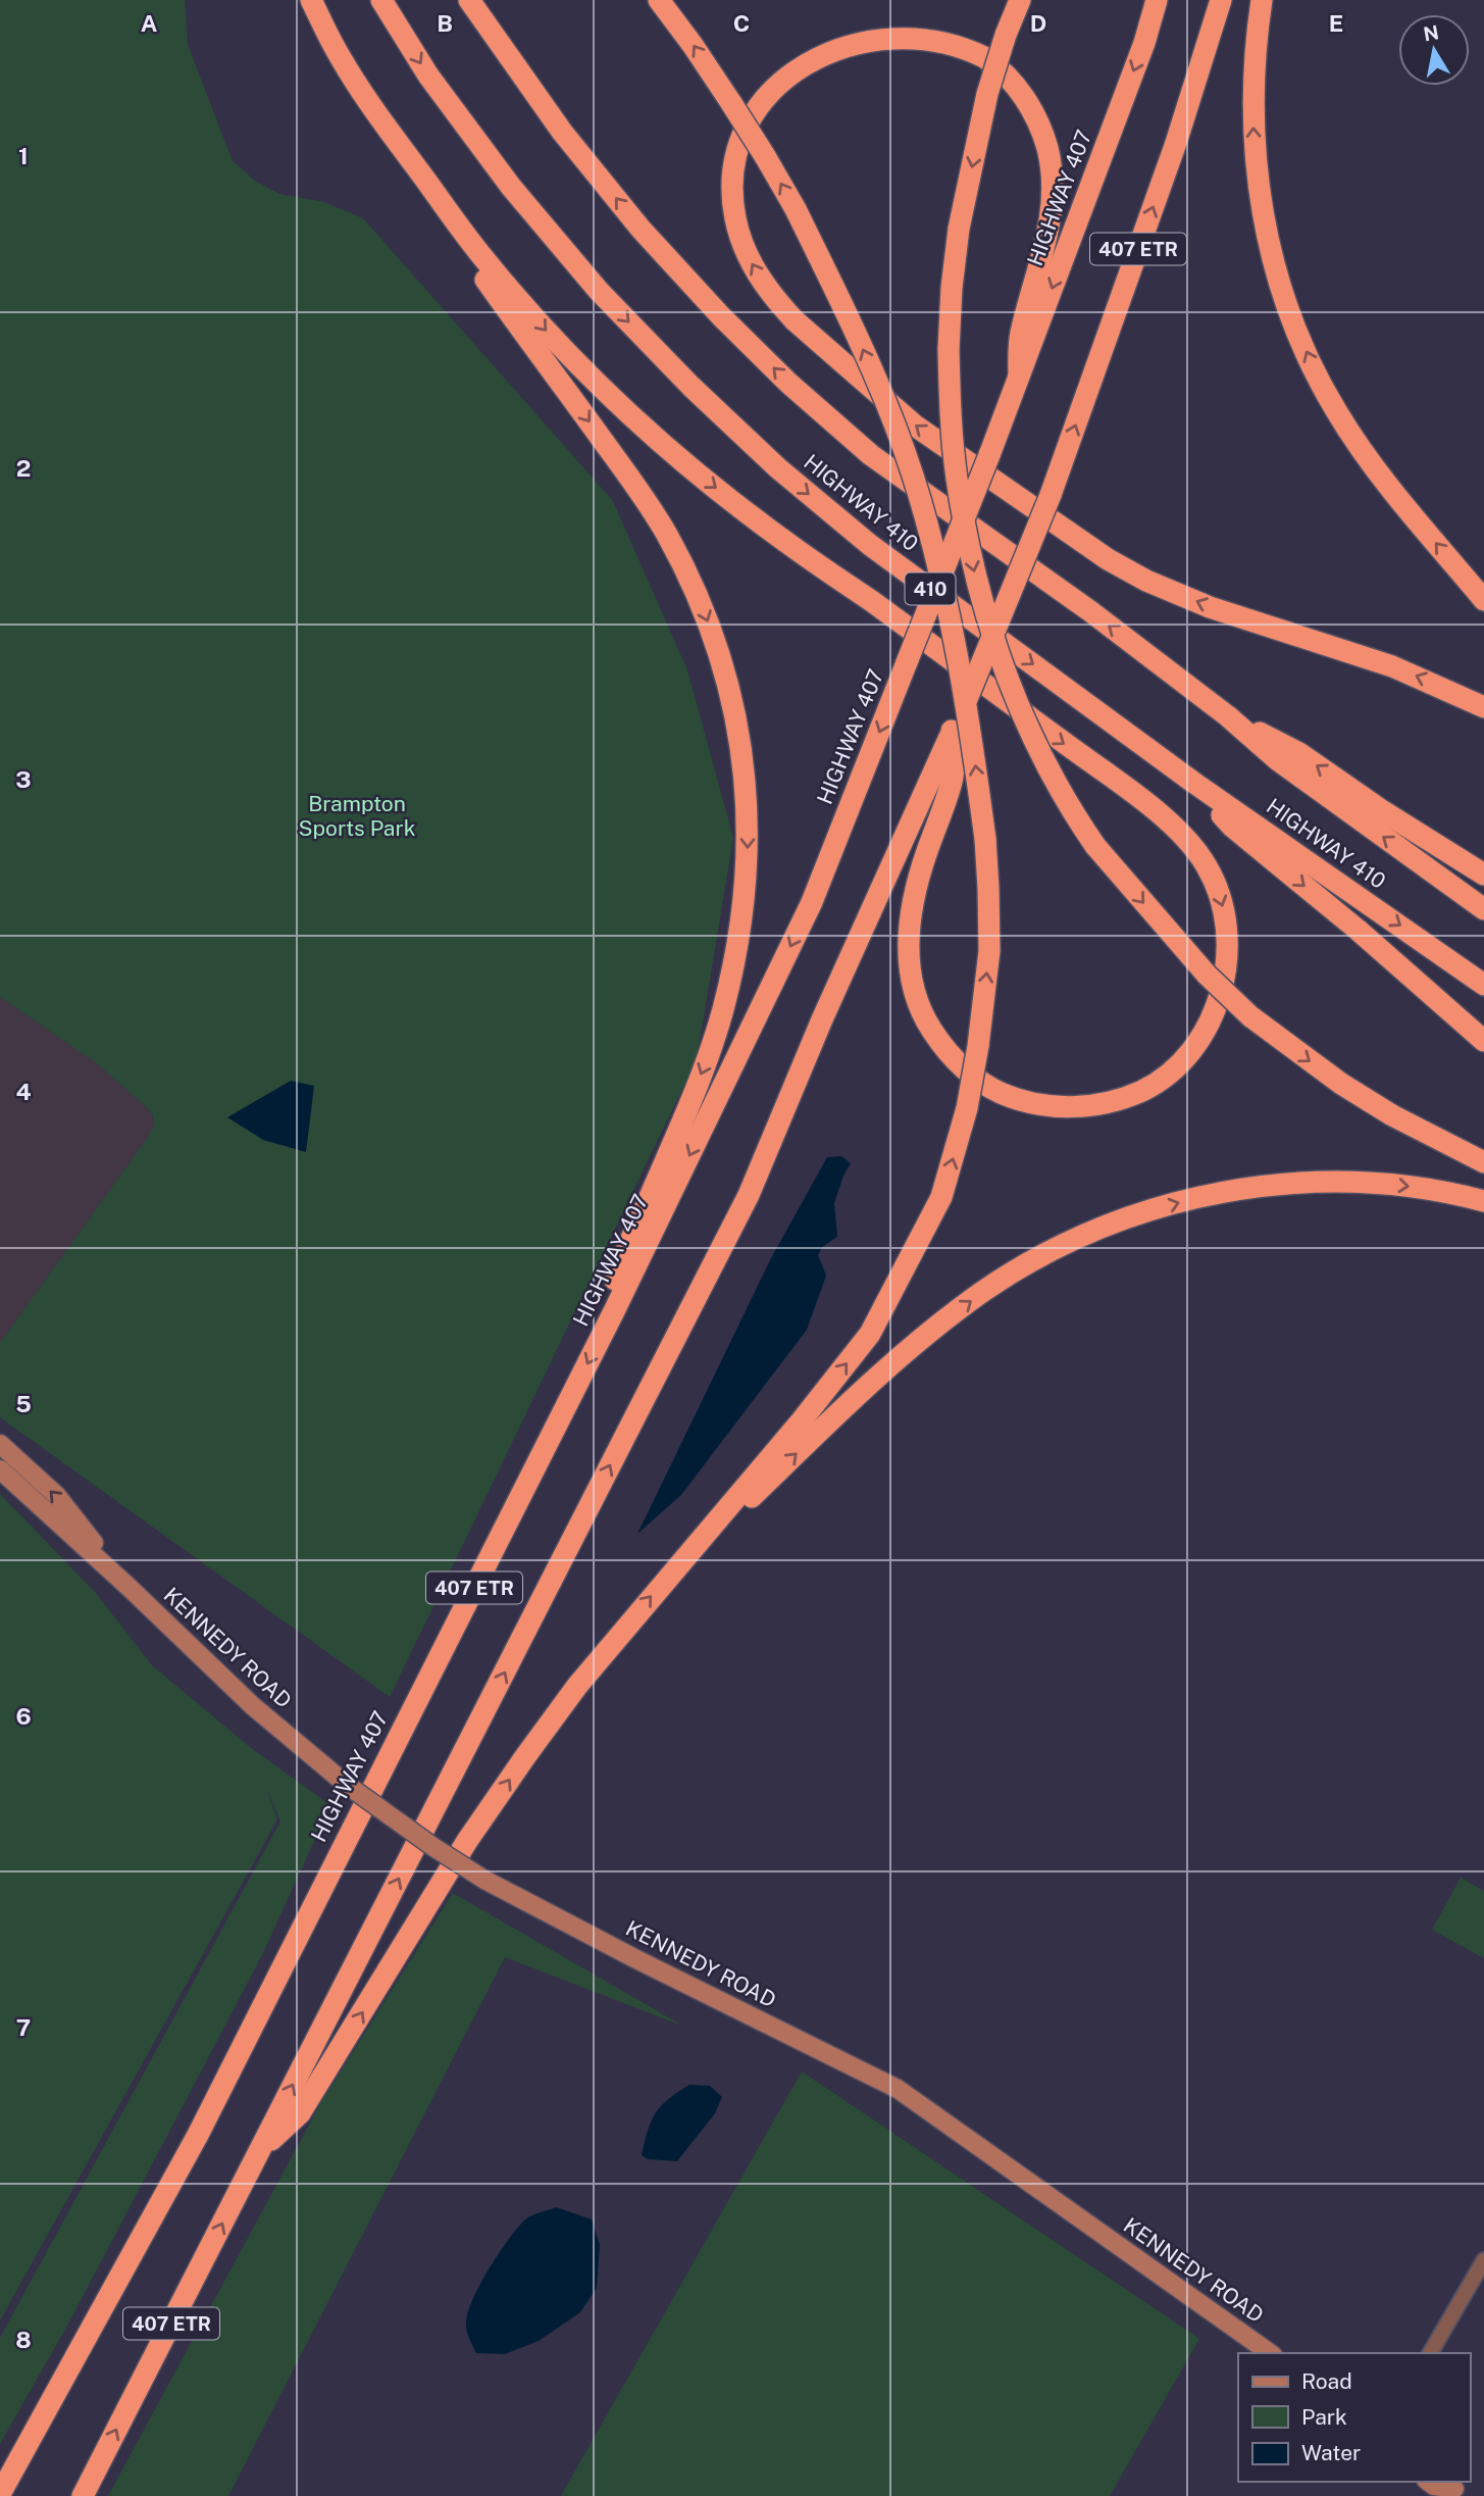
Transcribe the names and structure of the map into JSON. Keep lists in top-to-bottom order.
{
  "streets": {
    "highway": [
      "HIGHWAY 407",
      "407 ETR",
      "HIGHWAY 410",
      "410"
    ],
    "main road": ["KENNEDY ROAD"]
  },
  "parks": ["Brampton Sports Park"],
  "legend": ["Road", "Park", "Water"],
  "north": "top",
  "grid": {
    "columns": [
      "A",
      "B",
      "C",
      "D",
      "E"
    ],
    "rows": [
      "1",
      "2",
      "3",
      "4",
      "5",
      "6",
      "7",
      "8"
    ]
  }
}
